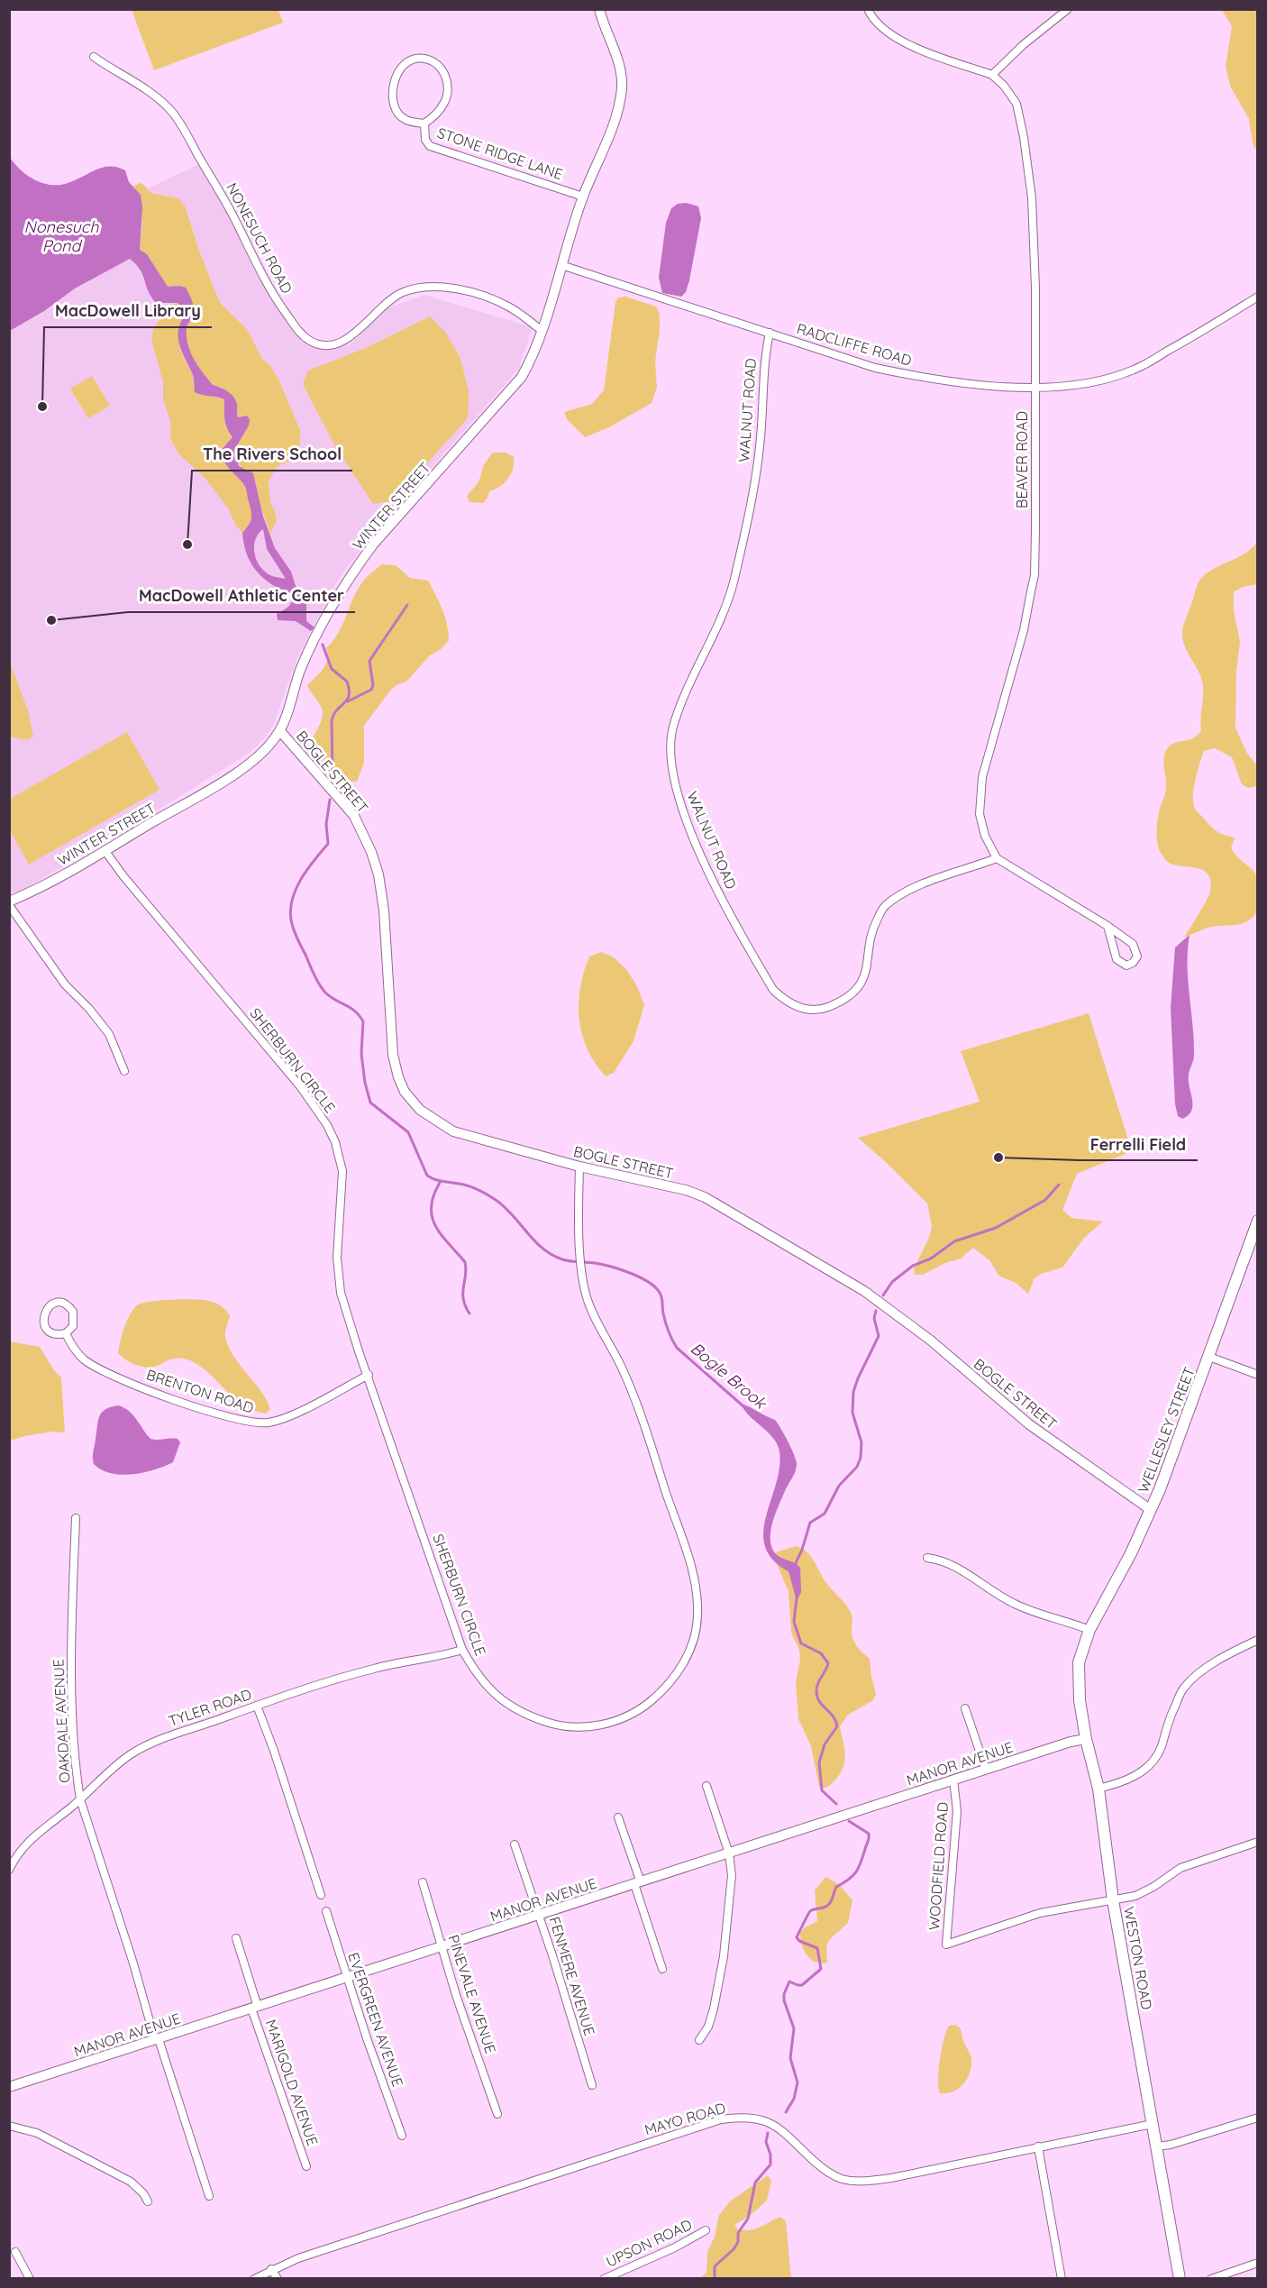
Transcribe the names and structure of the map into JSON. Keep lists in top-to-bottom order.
{
  "streets": {
    "main road": ["WELLESLEY STREET", "WESTON ROAD"],
    "street": [
      "STONE RIDGE LANE",
      "NONESUCH ROAD",
      "RADCLIFFE ROAD",
      "WALNUT ROAD",
      "BEAVER ROAD",
      "WINTER STREET",
      "BOGLE STREET",
      "SHERBURN CIRCLE",
      "BRENTON ROAD",
      "TYLER ROAD",
      "OAKDALE AVENUE",
      "MANOR AVENUE",
      "WOODFIELD ROAD",
      "FENMERE AVENUE",
      "PINEVALE AVENUE",
      "EVERGREEN AVENUE",
      "MARIGOLD AVENUE",
      "MAYO ROAD",
      "UPSON ROAD"
    ]
  },
  "crossings": [
    ["STONE RIDGE LANE", "WINTER STREET"],
    ["NONESUCH ROAD", "WINTER STREET"],
    ["RADCLIFFE ROAD", "WALNUT ROAD"],
    ["RADCLIFFE ROAD", "BEAVER ROAD"],
    ["RADCLIFFE ROAD", "WINTER STREET"],
    ["WALNUT ROAD", "BEAVER ROAD"],
    ["WINTER STREET", "BOGLE STREET"],
    ["WINTER STREET", "SHERBURN CIRCLE"],
    ["BOGLE STREET", "SHERBURN CIRCLE"],
    ["BOGLE STREET", "WELLESLEY STREET"],
    ["SHERBURN CIRCLE", "BRENTON ROAD"],
    ["SHERBURN CIRCLE", "TYLER ROAD"],
    ["WELLESLEY STREET", "WESTON ROAD"],
    ["TYLER ROAD", "OAKDALE AVENUE"],
    ["OAKDALE AVENUE", "MANOR AVENUE"],
    ["MANOR AVENUE", "WOODFIELD ROAD"],
    ["MANOR AVENUE", "WESTON ROAD"],
    ["MANOR AVENUE", "FENMERE AVENUE"],
    ["MANOR AVENUE", "PINEVALE AVENUE"],
    ["MANOR AVENUE", "EVERGREEN AVENUE"],
    ["MANOR AVENUE", "MARIGOLD AVENUE"],
    ["WOODFIELD ROAD", "WESTON ROAD"],
    ["WESTON ROAD", "MAYO ROAD"]
  ],
  "water": ["Nonesuch Pond", "Bogle Brook"],
  "places": [
    "MacDowell Library",
    "The Rivers School",
    "MacDowell Athletic Center",
    "Ferrelli Field"
  ]
}
